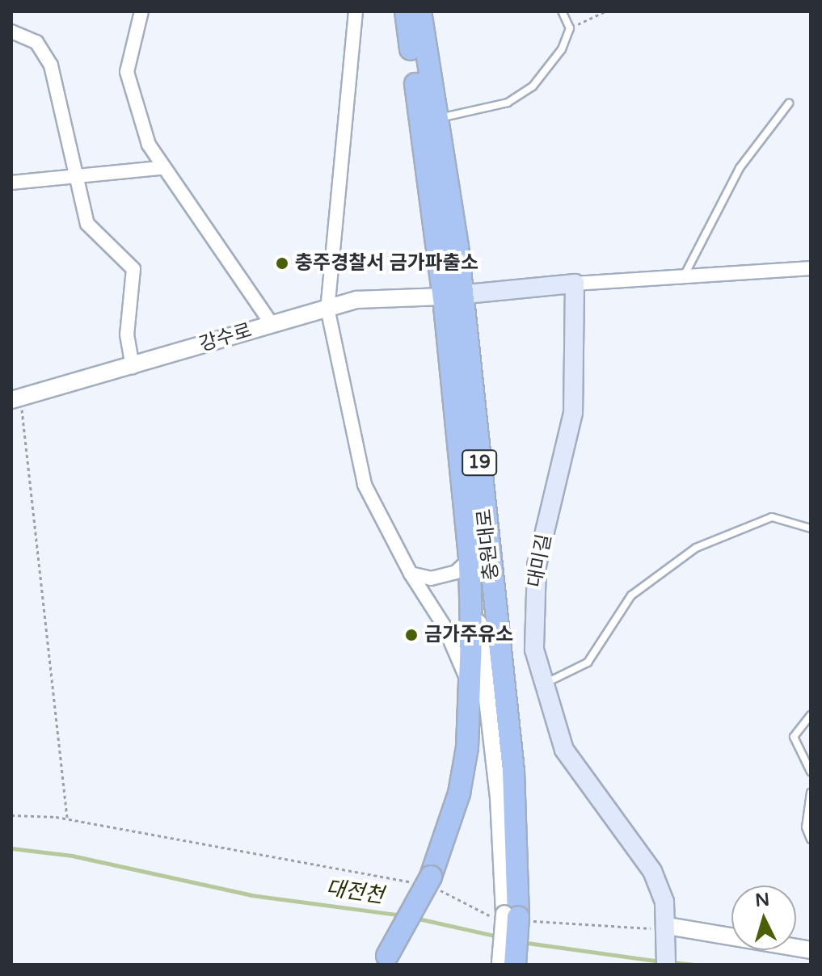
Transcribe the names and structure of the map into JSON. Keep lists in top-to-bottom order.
{
  "streets": {
    "highway": ["19", "충원대로"],
    "main road": ["대미길"],
    "street": ["강수로"]
  },
  "crossings": [
    ["강수로", "충원대로"]
  ],
  "water": ["대전천"],
  "places": ["충주경찰서 금가파출소", "금가주유소"],
  "north": "top"
}
